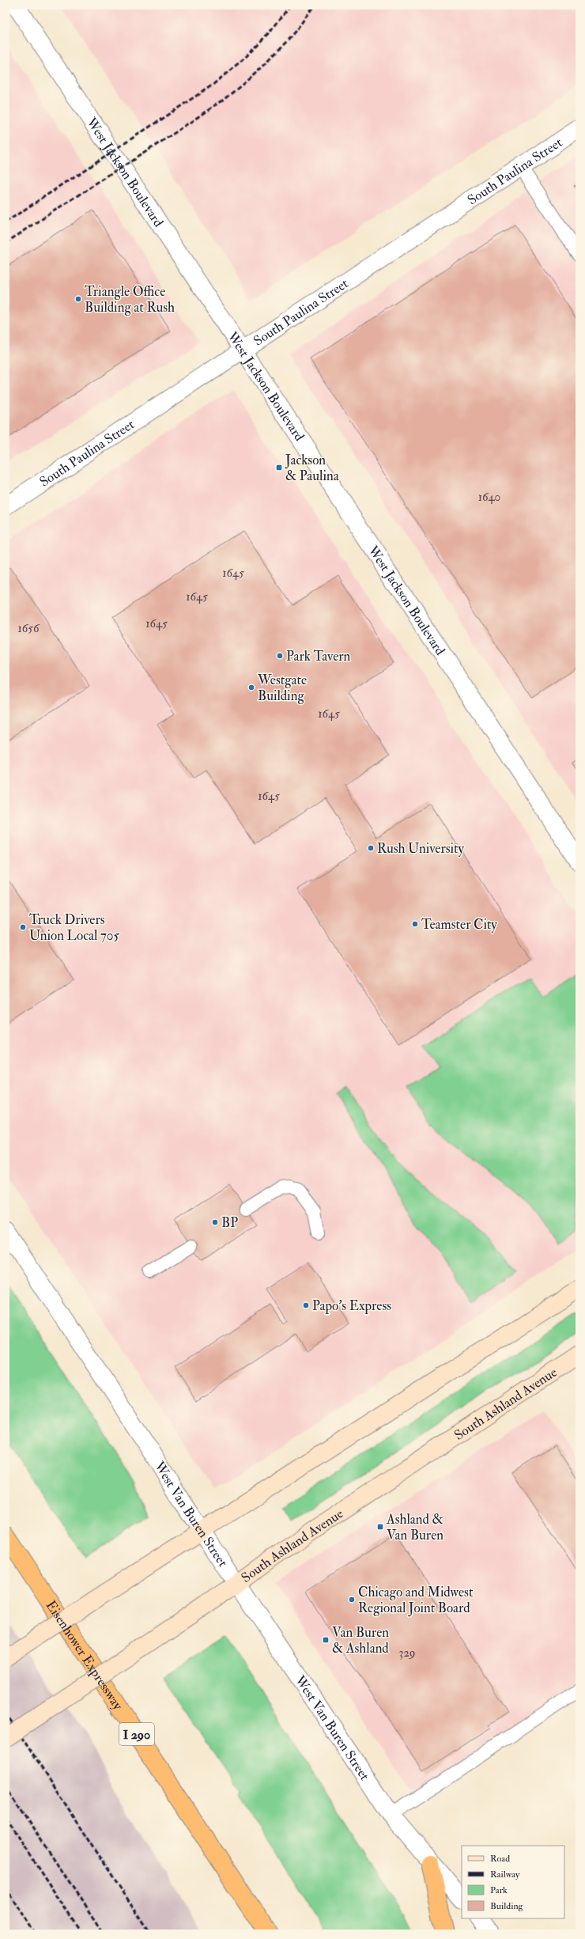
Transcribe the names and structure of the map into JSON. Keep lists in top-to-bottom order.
{
  "streets": {
    "highway": ["Eisenhower Expressway", "I 290"],
    "main road": ["South Ashland Avenue"],
    "street": ["South Paulina Street", "West Jackson Boulevard", "West Van Buren Street"]
  },
  "crossings": [
    ["South Paulina Street", "West Jackson Boulevard"],
    ["South Ashland Avenue", "West Van Buren Street"]
  ],
  "places": {
    "other": [
      "Triangle Office Building at Rush",
      "Park Tavern",
      "Westgate Building",
      "Rush University",
      "Teamster City",
      "Truck Drivers Union Local 705",
      "BP",
      "Papo's Express",
      "Chicago and Midwest Regional Joint Board"
    ],
    "transit": ["Jackson & Paulina", "Ashland & Van Buren", "Van Buren & Ashland"]
  },
  "house_numbers": [
    "1640",
    "1645",
    "1645",
    "1645",
    "1656",
    "1645",
    "1645",
    "329"
  ],
  "legend": [
    "Road",
    "Railway",
    "Park",
    "Building"
  ]
}
